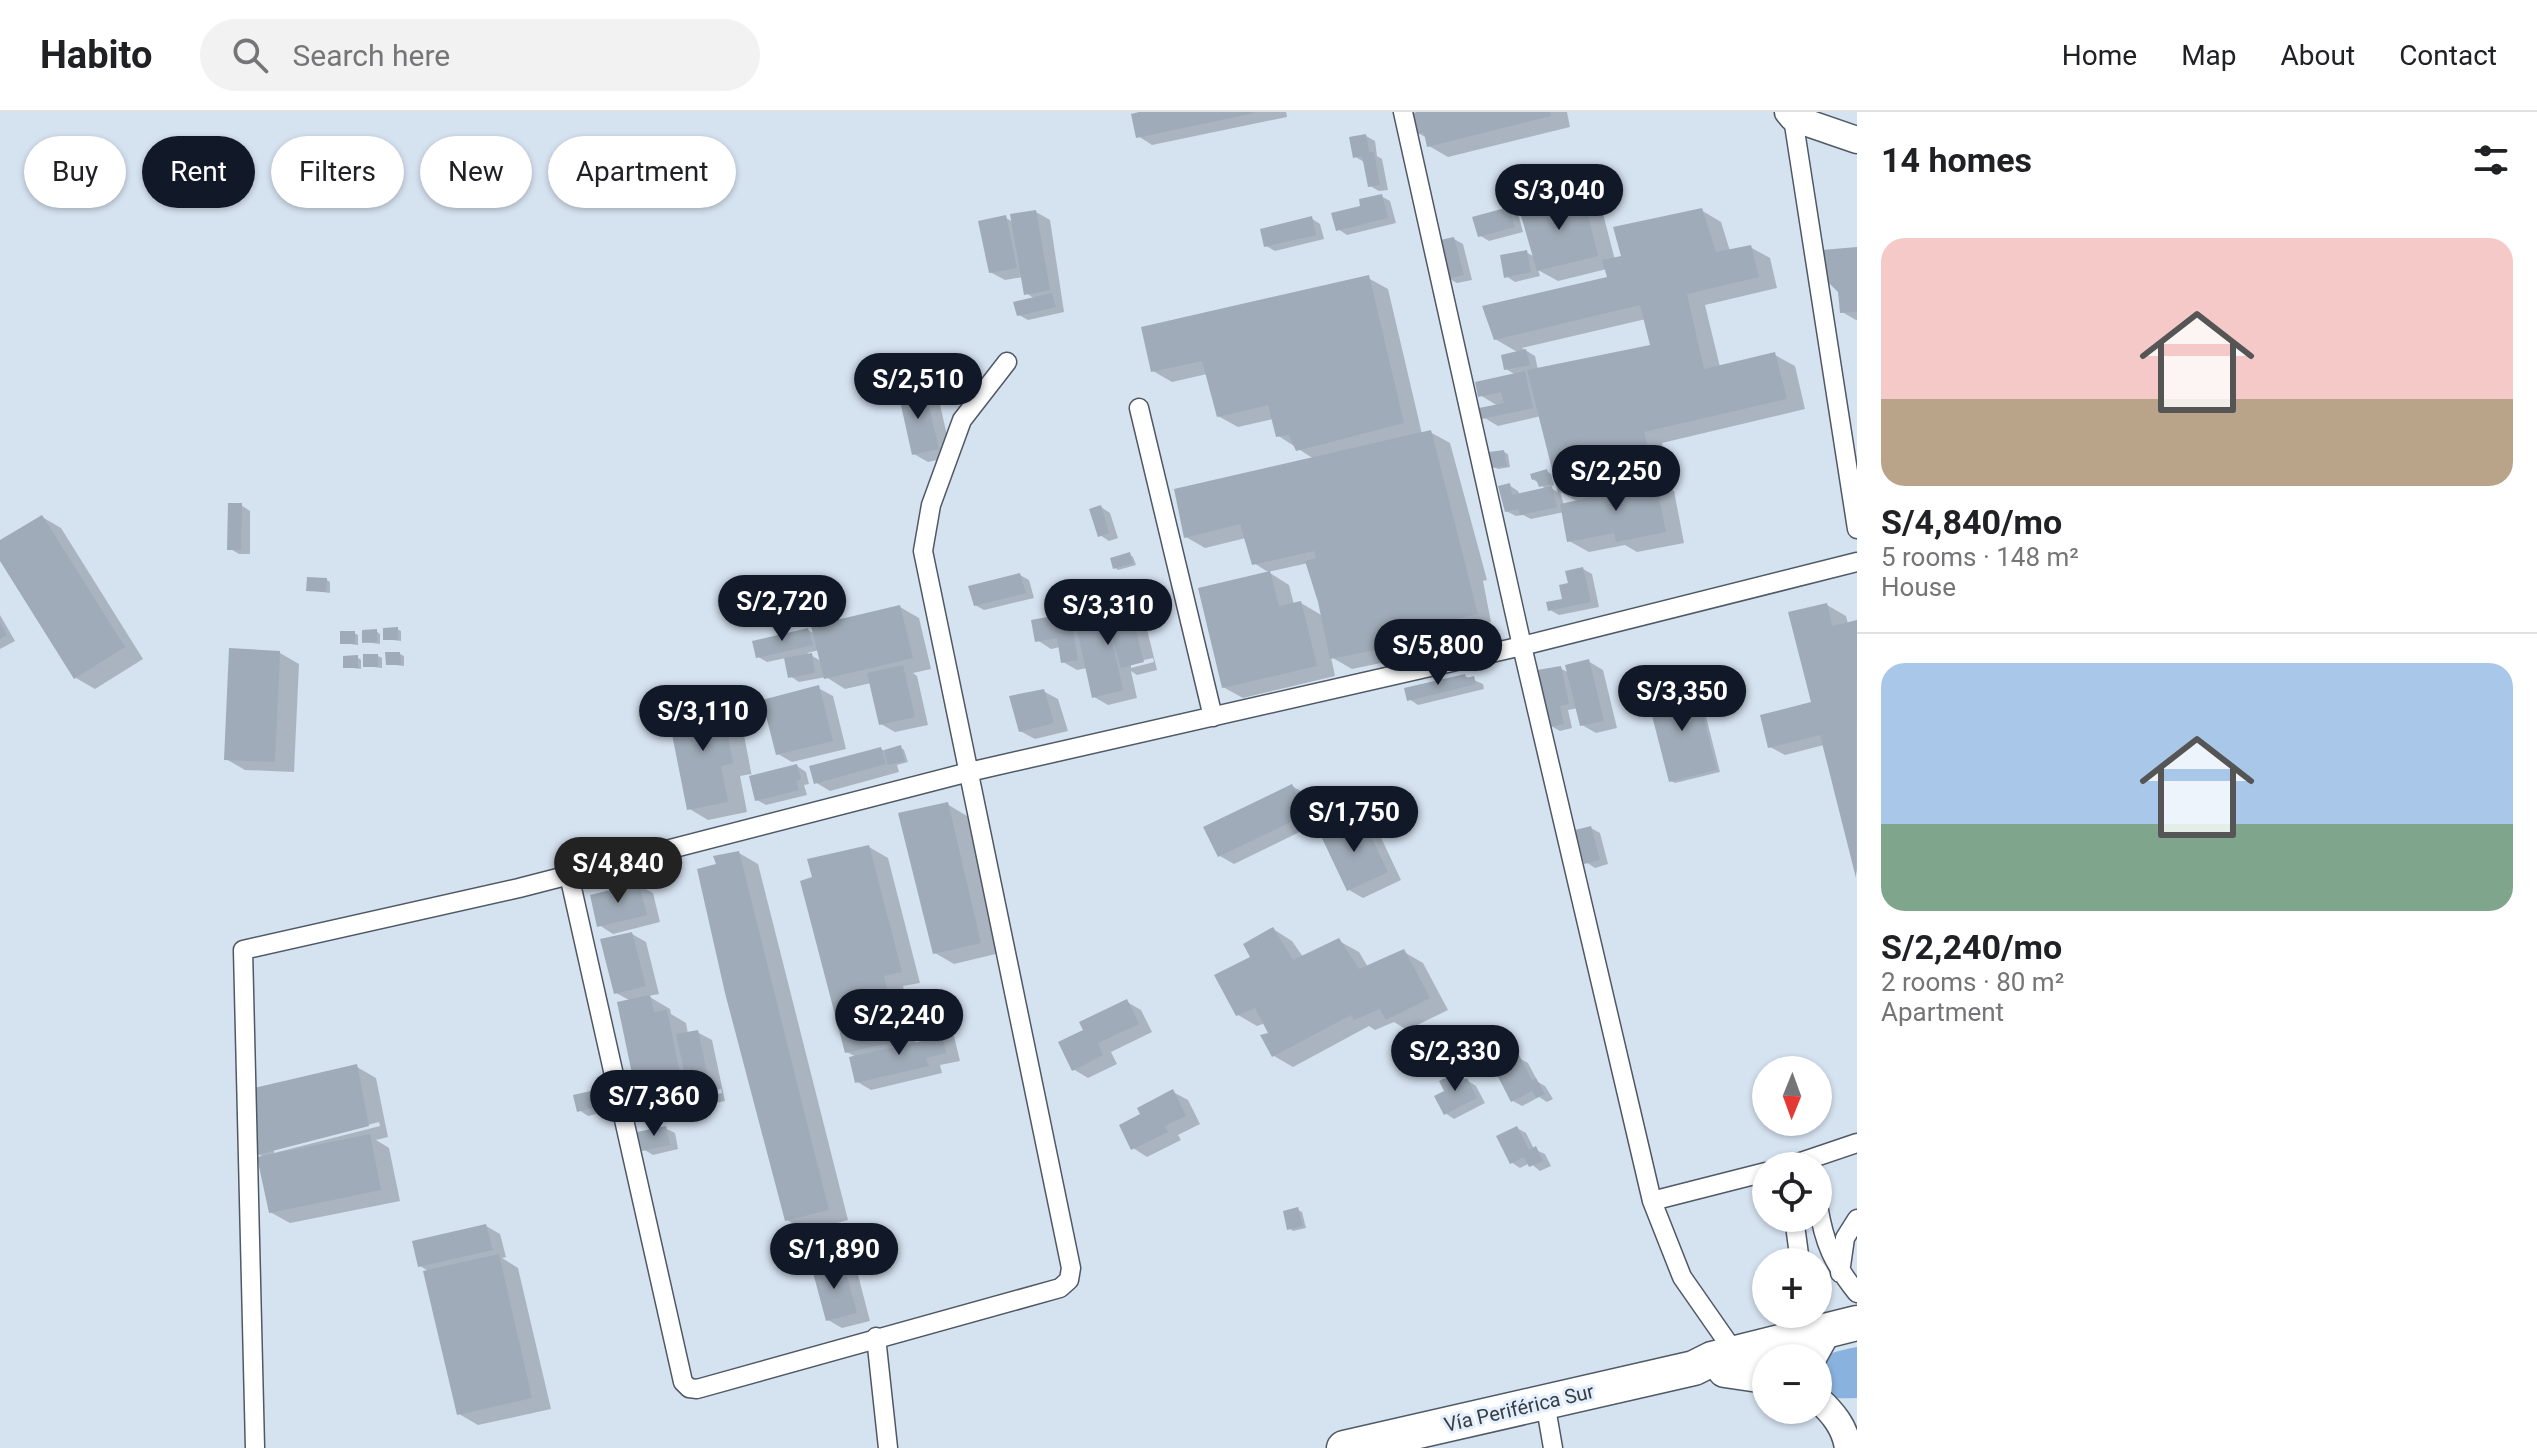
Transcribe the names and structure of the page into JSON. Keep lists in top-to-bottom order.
{
  "streets": {
    "highway": ["Vía Periférica Sur"]
  },
  "north": "bottom",
  "page": {
    "header": "Habito",
    "search": "Search here",
    "nav": [
      "Home",
      "Map",
      "About",
      "Contact"
    ],
    "heading": "14 homes",
    "chip": [
      "Buy",
      "Rent",
      "Filters",
      "New",
      "Apartment"
    ],
    "price": [
      "S/3,040",
      "S/2,510",
      "S/2,250",
      "S/2,720",
      "S/3,310",
      "S/5,800",
      "S/3,350",
      "S/3,110",
      "S/1,750",
      "S/4,840",
      "S/2,240",
      "S/2,330",
      "S/7,360",
      "S/1,890"
    ],
    "list": [
      {
        "name": "S/4,840/mo",
        "note": "5 rooms · 148 m² · House"
      },
      {
        "name": "S/2,240/mo",
        "note": "2 rooms · 80 m² · Apartment"
      }
    ],
    "map_buttons": ["+", "−"]
  }
}
